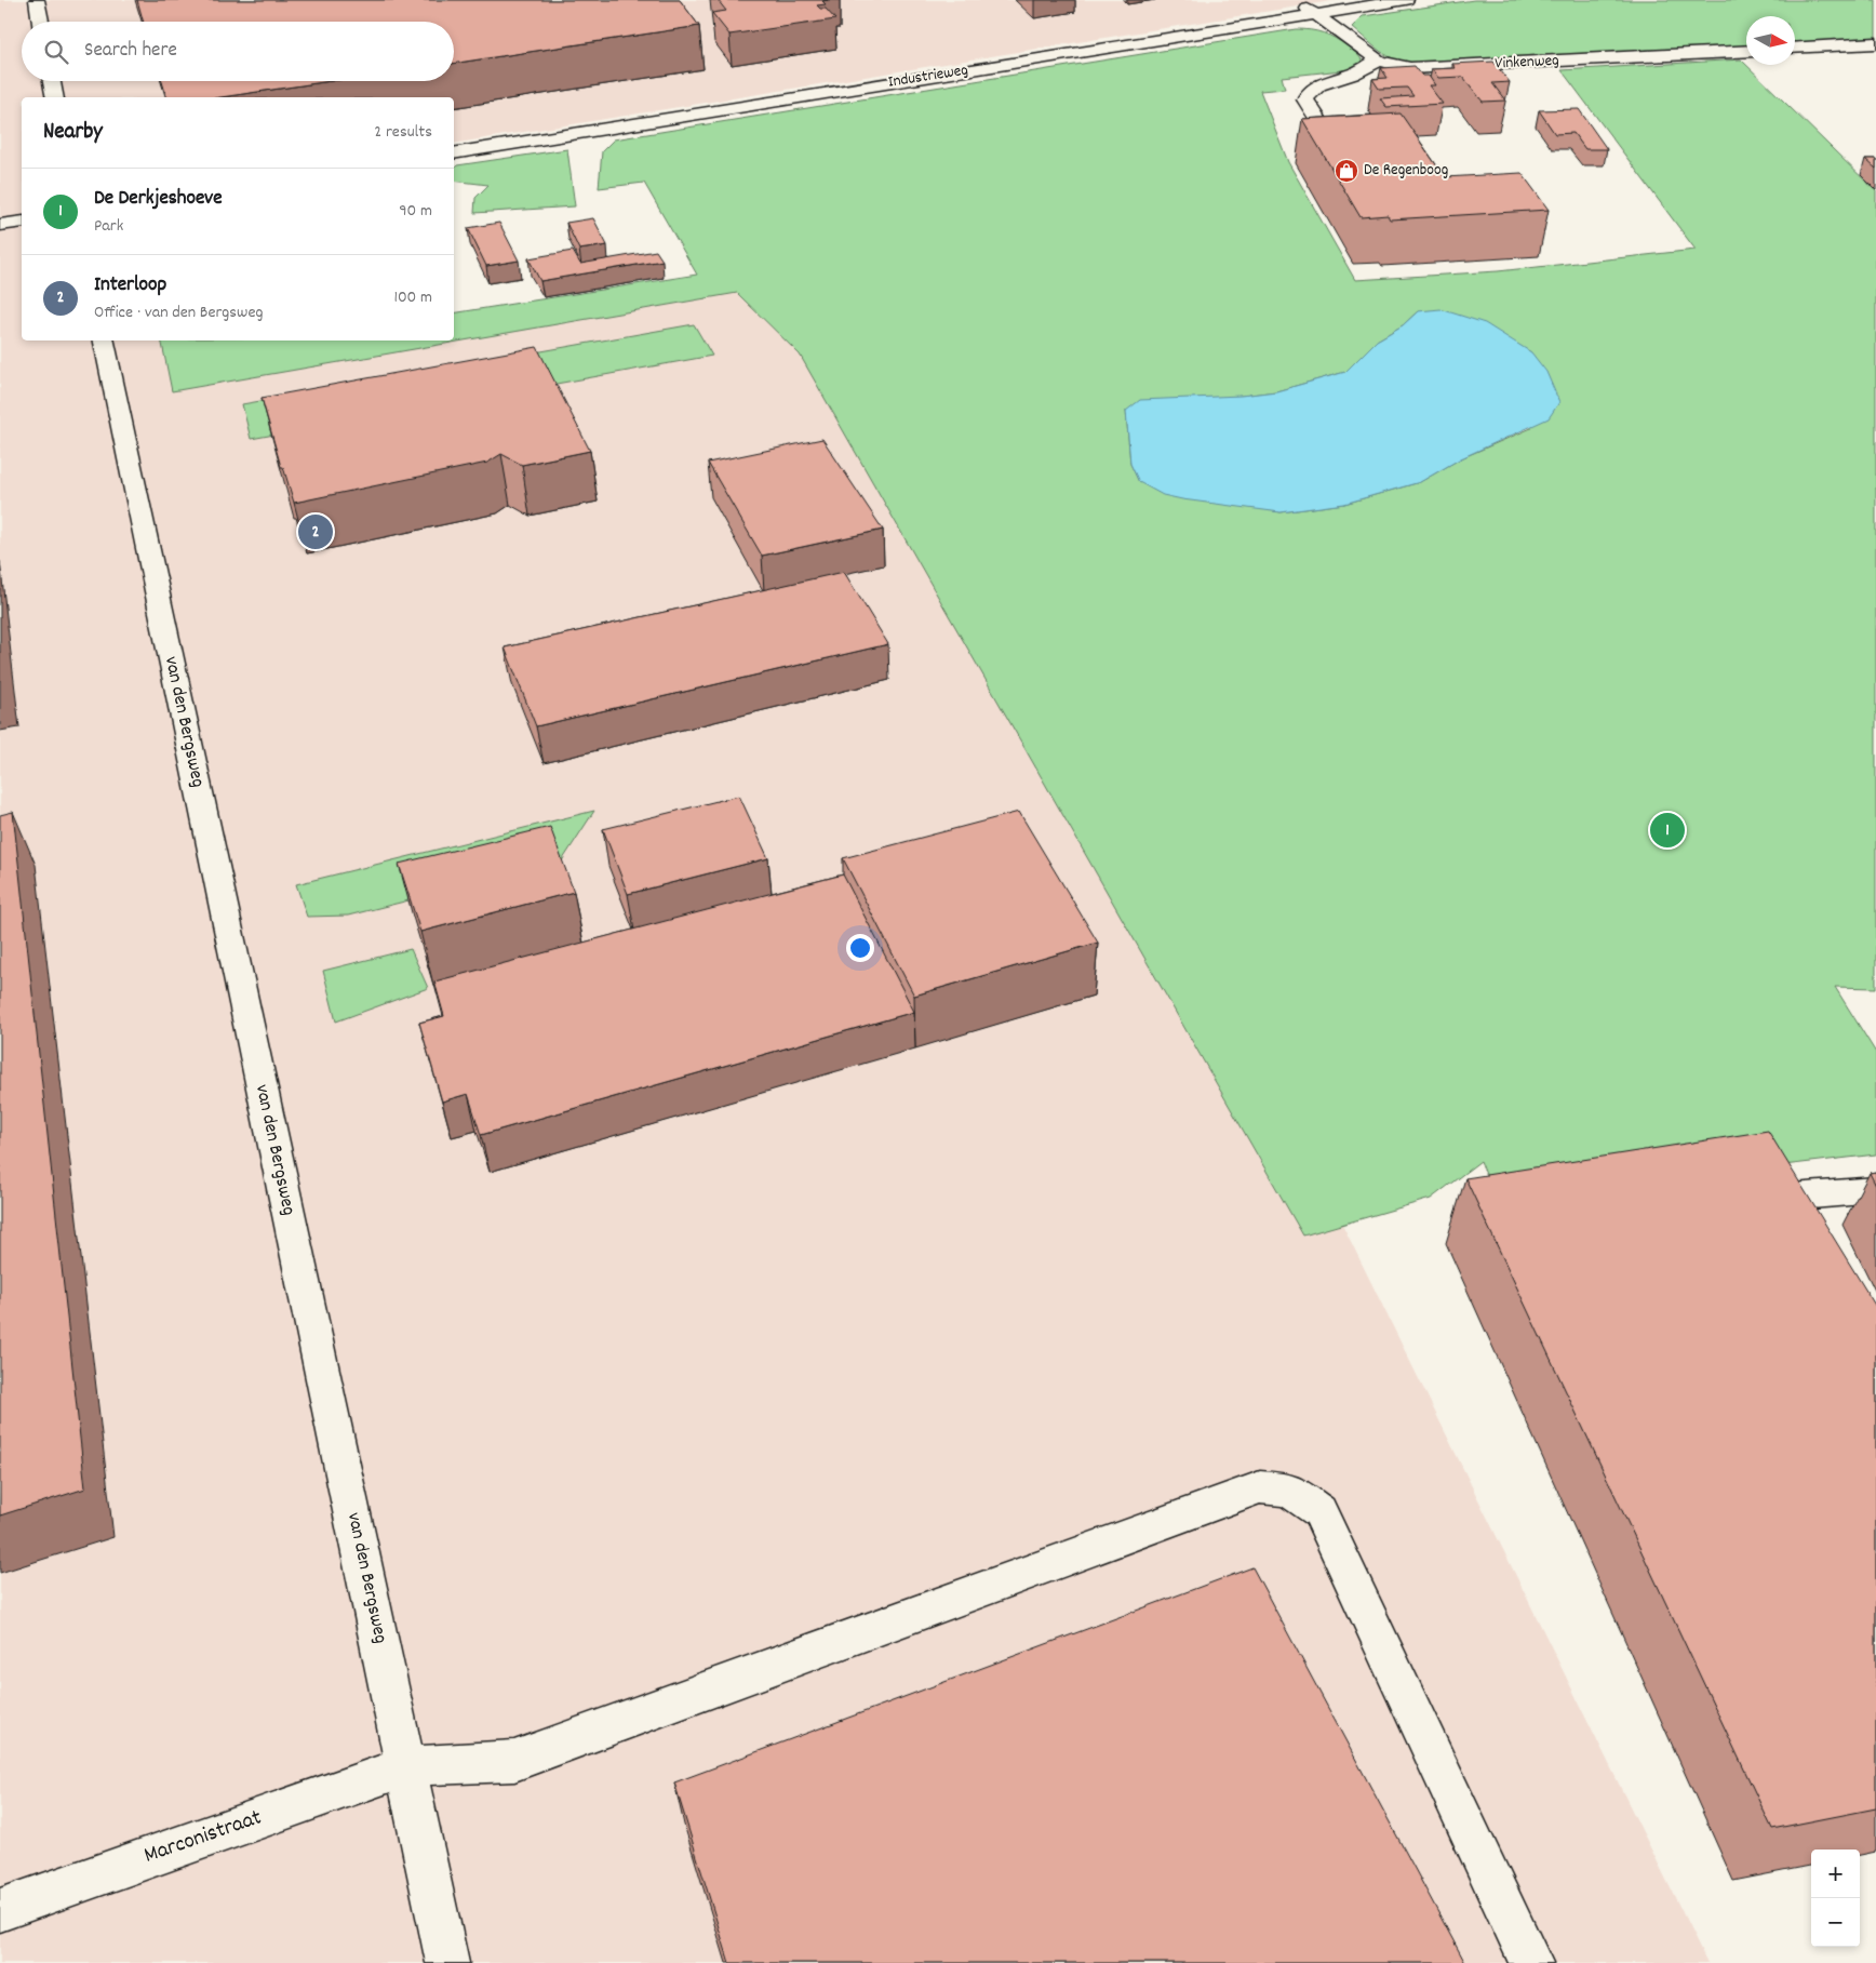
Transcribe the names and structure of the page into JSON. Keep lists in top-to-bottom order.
{
  "streets": {
    "street": [
      "Vinkenweg",
      "Industrieweg",
      "van den Bergsweg",
      "Marconistraat"
    ]
  },
  "crossings": [
    ["Vinkenweg", "Industrieweg"],
    ["van den Bergsweg", "Marconistraat"]
  ],
  "places": {
    "shop": ["De Regenboog"]
  },
  "north": "right",
  "page": {
    "search": "Search here",
    "heading": ["Nearby", "2 results"],
    "list": [
      {
        "mark": "1",
        "name": "De Derkjeshoeve",
        "note": "Park",
        "value": "90 m"
      },
      {
        "mark": "2",
        "name": "Interloop",
        "note": "Office · van den Bergsweg",
        "value": "100 m"
      }
    ],
    "pins": ["2", "1"],
    "map_buttons": ["+", "−"]
  }
}
